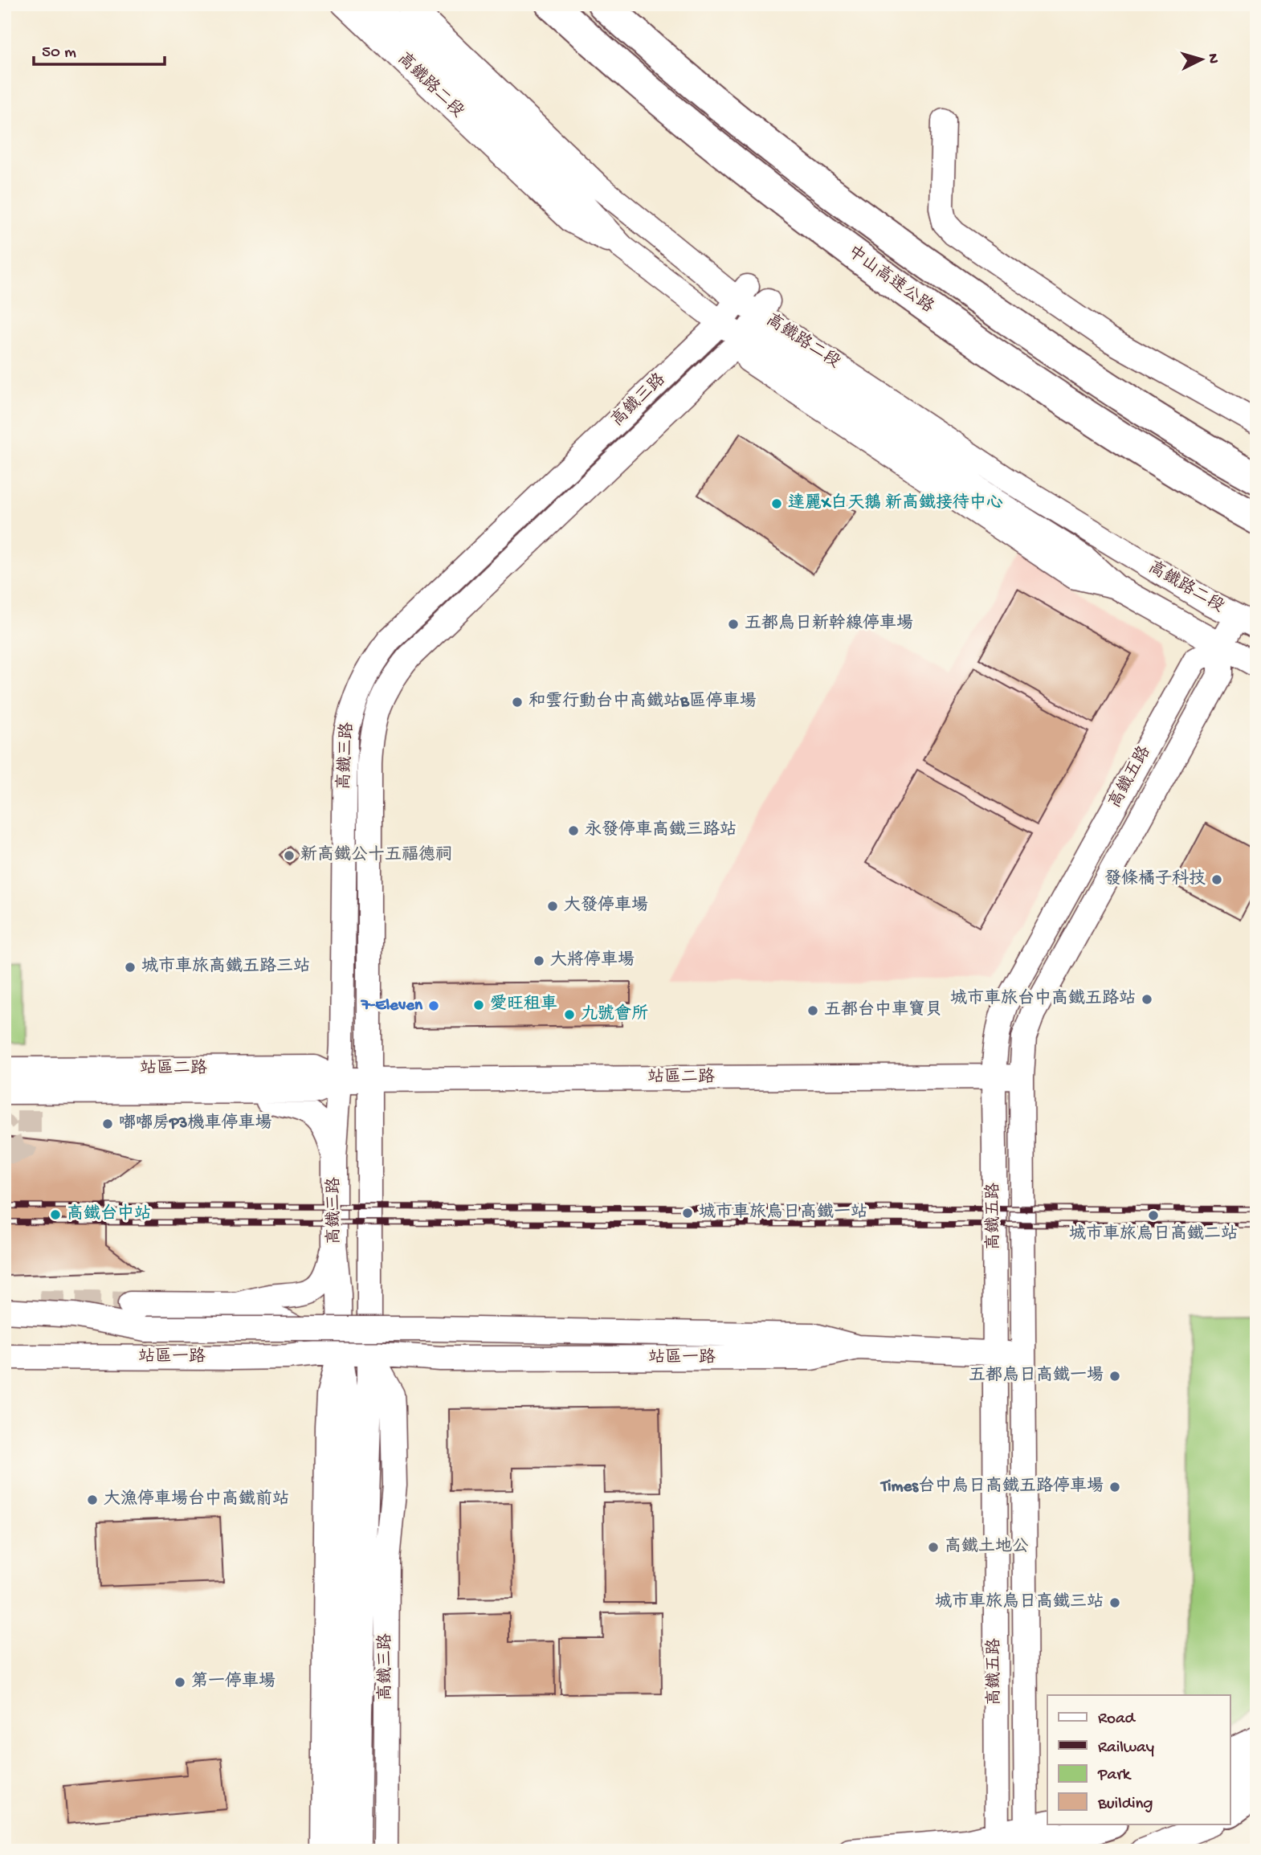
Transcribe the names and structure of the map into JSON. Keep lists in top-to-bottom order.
{
  "streets": {
    "highway": ["中山高速公路"],
    "street": [
      "高鐵路二段",
      "高鐵三路",
      "高鐵五路",
      "站區二路",
      "站區一路"
    ]
  },
  "crossings": [
    ["高鐵路二段", "高鐵三路"],
    ["高鐵路二段", "高鐵五路"],
    ["高鐵三路", "站區二路"],
    ["高鐵三路", "站區一路"],
    ["高鐵五路", "站區二路"],
    ["高鐵五路", "站區一路"]
  ],
  "places": [
    "達麗X白天鵝 新高鐵接待中心",
    "五都烏日新幹線停車場",
    "和雲行動台中高鐵站B區停車場",
    "永發停車高鐵三路站",
    "新高鐵公十五福德祠",
    "發條橘子科技",
    "大發停車場",
    "大將停車場",
    "城市車旅高鐵五路三站",
    "城市車旅台中高鐵五路站",
    "愛旺租車",
    "7-Eleven",
    "五都台中車寶貝",
    "九號會所",
    "嘟嘟房P3機車停車場",
    "城市車旅烏日高鐵一站",
    "高鐵台中站",
    "城市車旅烏日高鐵二站",
    "五都烏日高鐵一場",
    "Times台中烏日高鐵五路停車場",
    "大漁停車場台中高鐵前站",
    "高鐵土地公",
    "城市車旅烏日高鐵三站",
    "第一停車場"
  ],
  "legend": [
    "Road",
    "Railway",
    "Park",
    "Building"
  ],
  "scale_bar": "50 m",
  "north": "right"
}
